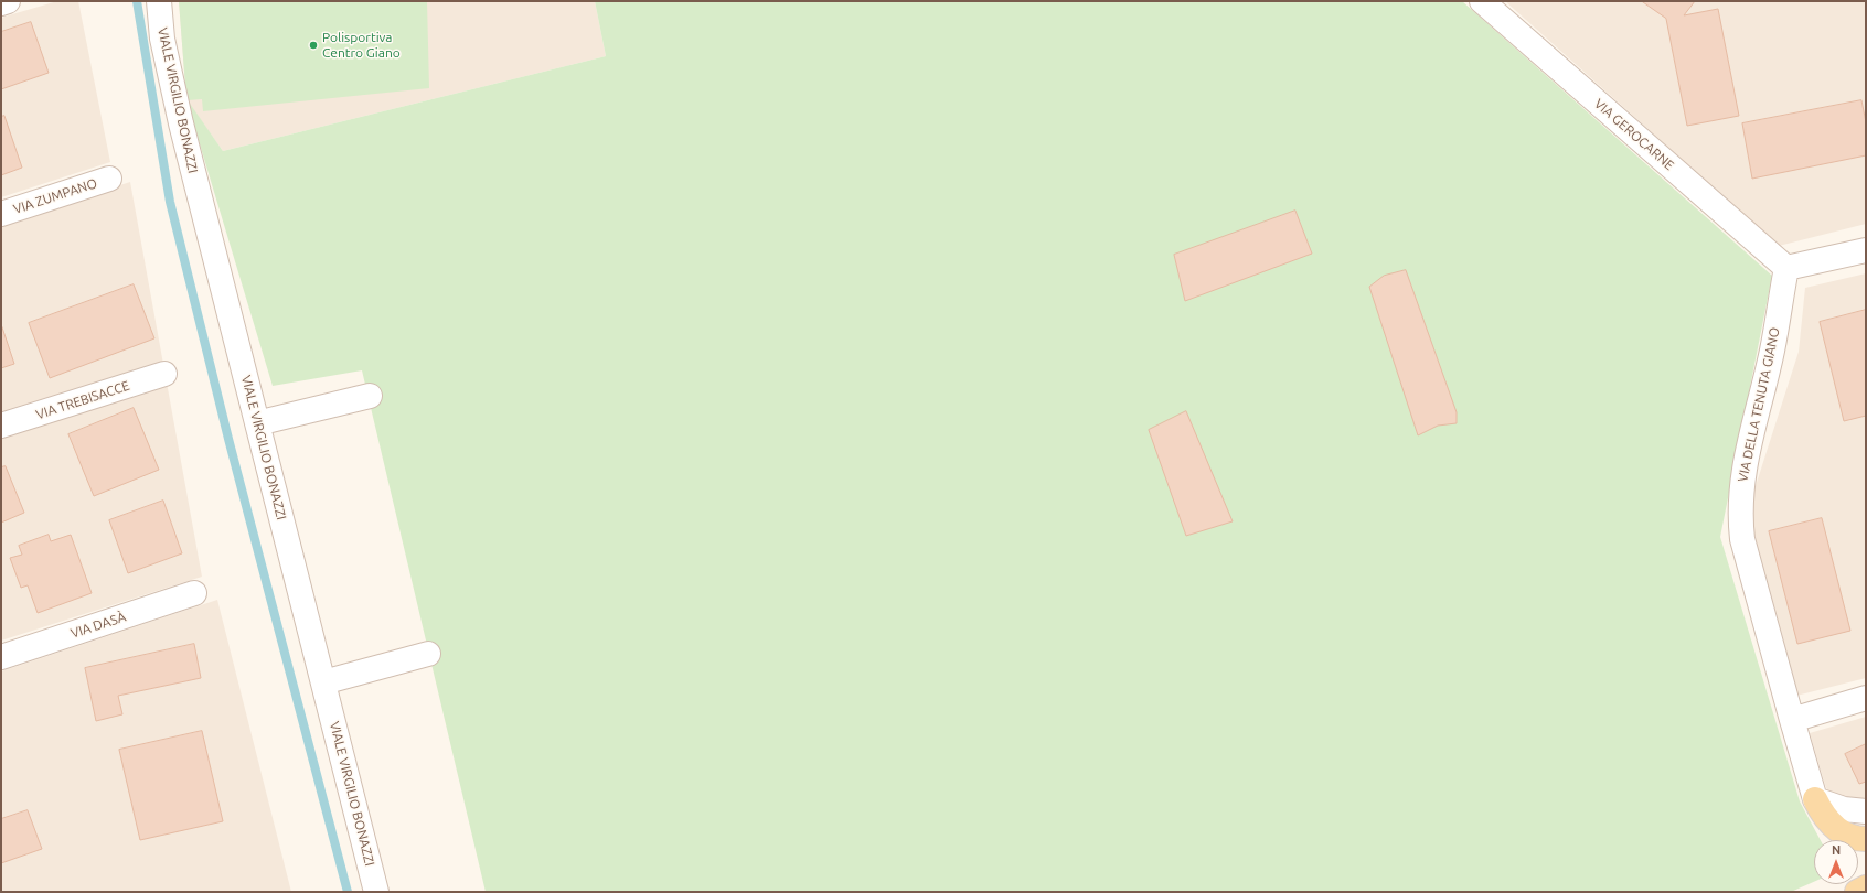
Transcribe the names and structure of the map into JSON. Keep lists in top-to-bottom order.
{
  "streets": {
    "street": [
      "VIALE VIRGILIO BONAZZI",
      "VIA GEROCARNE",
      "VIA ZUMPANO",
      "VIA TREBISACCE",
      "VIA DELLA TENUTA GIANO",
      "VIA DASÀ"
    ]
  },
  "crossings": [
    ["VIA GEROCARNE", "VIA DELLA TENUTA GIANO"]
  ],
  "places": ["Polisportiva Centro Giano"],
  "north": "top"
}
